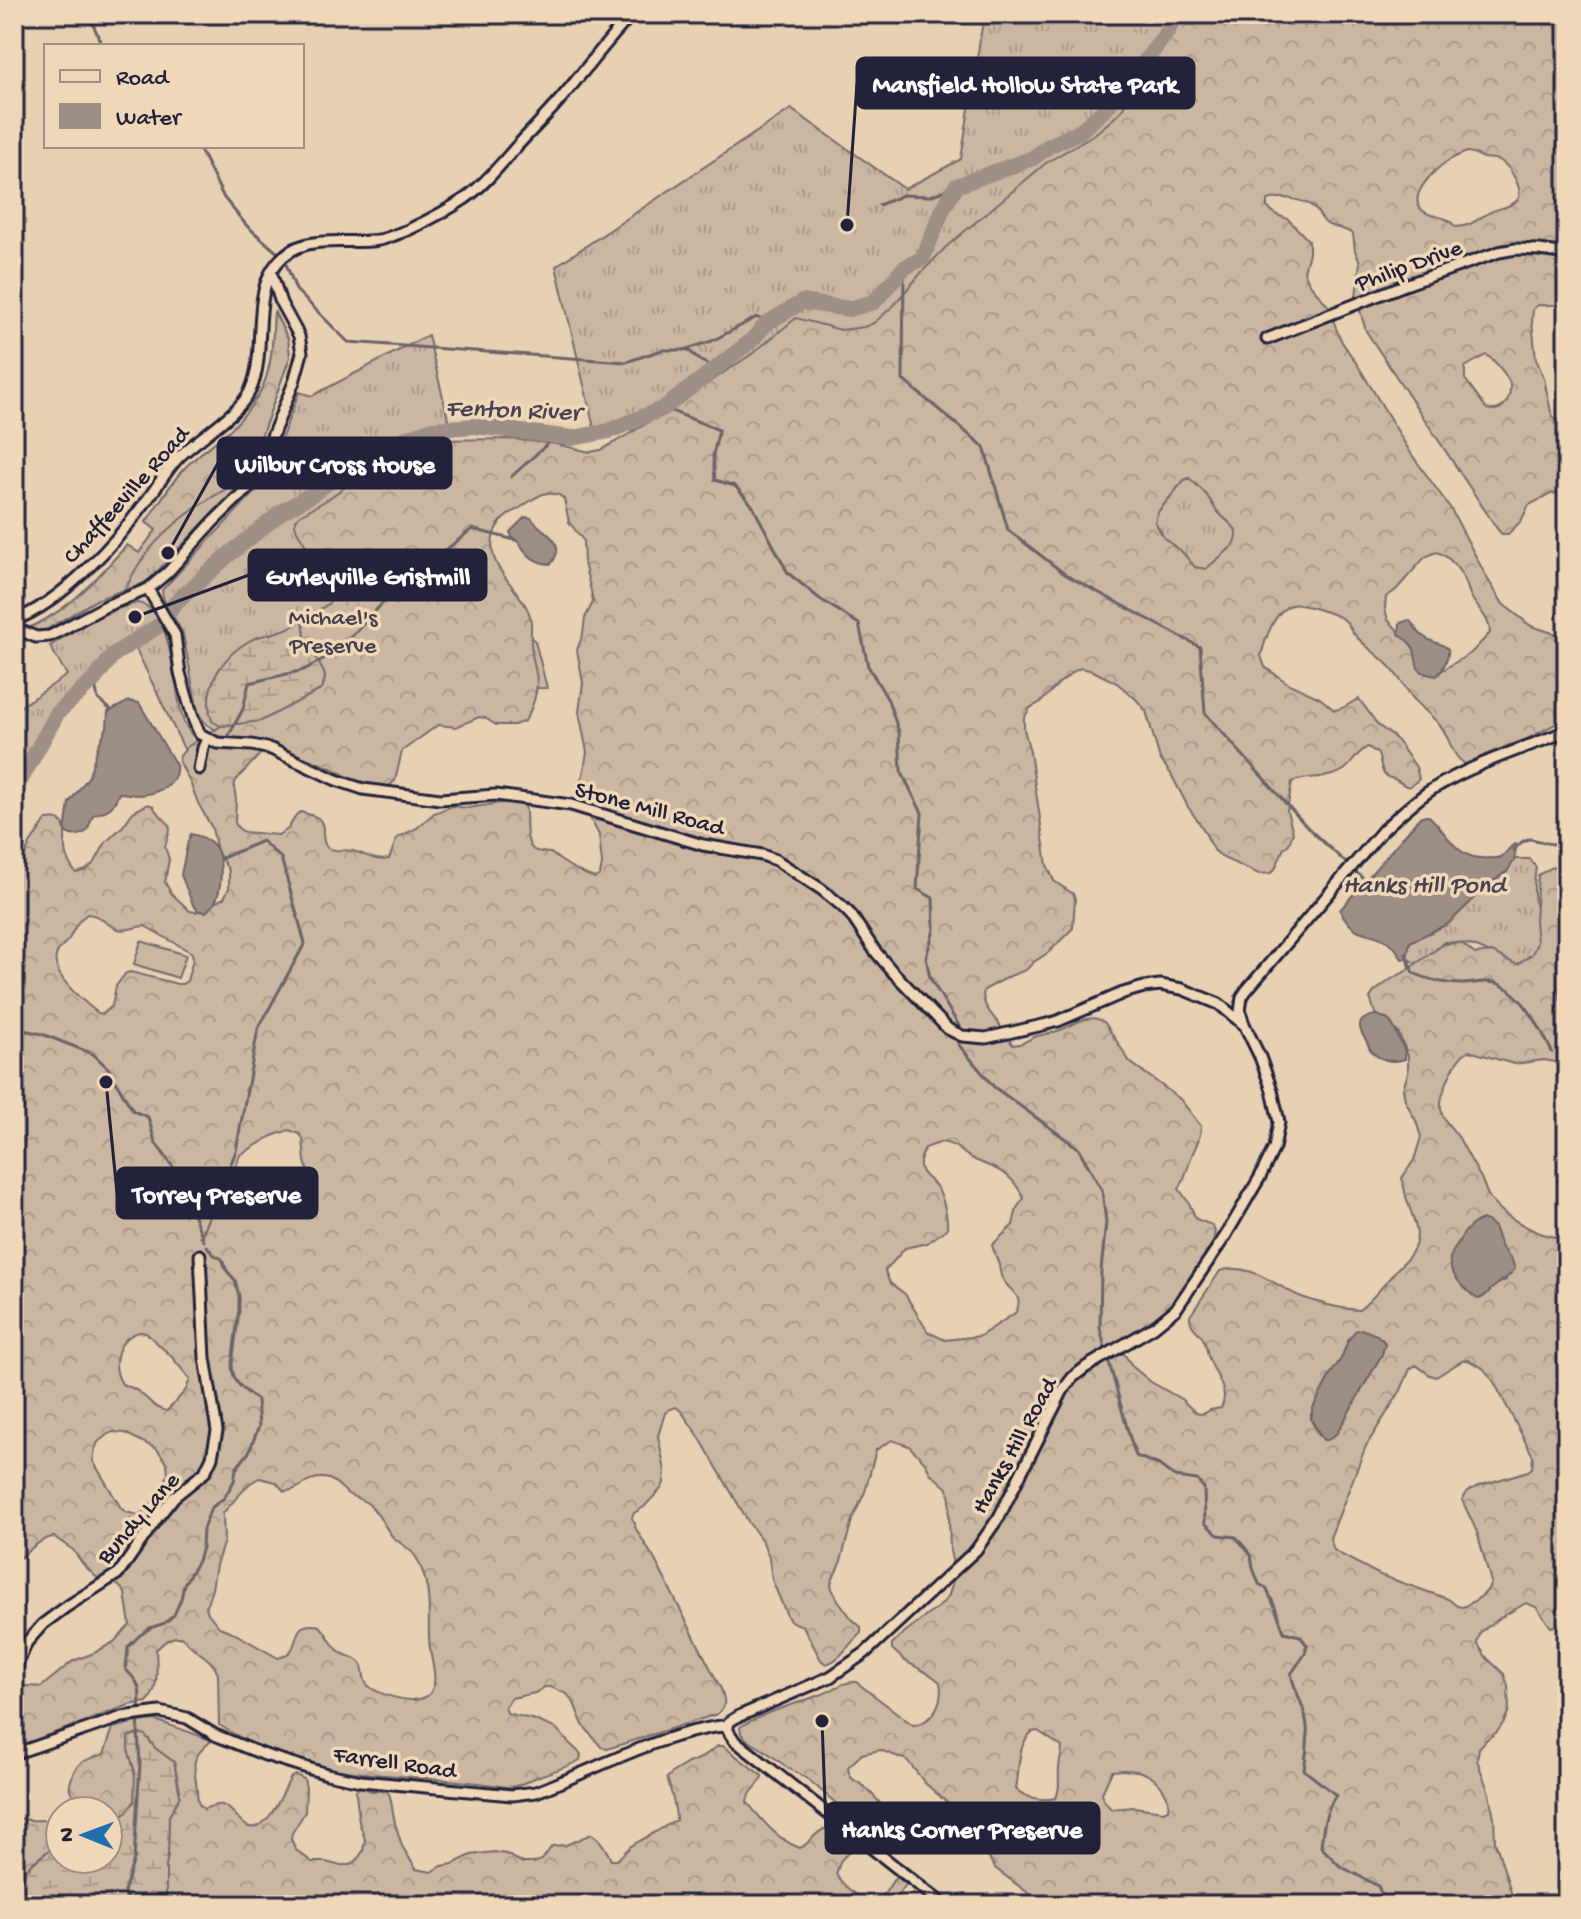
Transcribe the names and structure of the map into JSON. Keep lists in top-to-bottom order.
{
  "streets": {
    "street": [
      "Philip Drive",
      "Chaffeeville Road",
      "Stone Mill Road",
      "Hanks Hill Road",
      "Bundy Lane",
      "Farrell Road"
    ]
  },
  "crossings": [
    ["Stone Mill Road", "Hanks Hill Road"],
    ["Hanks Hill Road", "Farrell Road"]
  ],
  "water": ["Fenton River", "Hanks Hill Pond"],
  "parks": ["Michael's Preserve"],
  "places": [
    "Mansfield Hollow State Park",
    "Wilbur Cross House",
    "Gurleyville Gristmill",
    "Torrey Preserve",
    "Hanks Corner Preserve"
  ],
  "legend": ["Road", "Water"],
  "north": "left"
}
